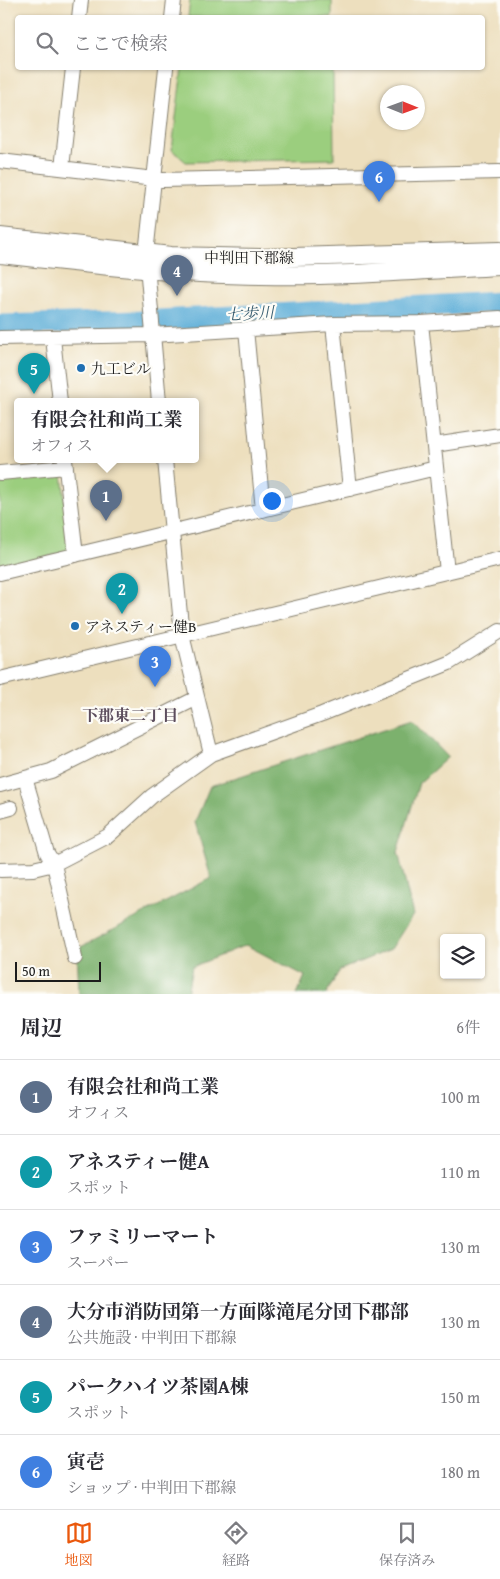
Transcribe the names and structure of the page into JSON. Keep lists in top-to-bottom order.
{
  "streets": {
    "main road": ["中判田下郡線"]
  },
  "districts": ["下郡東二丁目"],
  "water": ["七歩川"],
  "places": ["九工ビル", "アネスティー健B"],
  "scale_bar": "50 m",
  "north": "right",
  "page": {
    "search": "ここで検索",
    "pins": [
      "6",
      "4",
      "5",
      "1",
      "2",
      "3"
    ],
    "popup": ["有限会社和尚工業", "オフィス"],
    "scale": "50 m",
    "heading": ["周辺", "6件"],
    "list": [
      {
        "mark": "1",
        "name": "有限会社和尚工業",
        "note": "オフィス",
        "value": "100 m"
      },
      {
        "mark": "2",
        "name": "アネスティー健A",
        "note": "スポット",
        "value": "110 m"
      },
      {
        "mark": "3",
        "name": "ファミリーマート",
        "note": "スーパー",
        "value": "130 m"
      },
      {
        "mark": "4",
        "name": "大分市消防団第一方面隊滝尾分団下郡部",
        "note": "公共施設 · 中判田下郡線",
        "value": "130 m"
      },
      {
        "mark": "5",
        "name": "パークハイツ茶園A棟",
        "note": "スポット",
        "value": "150 m"
      },
      {
        "mark": "6",
        "name": "寅壱",
        "note": "ショップ · 中判田下郡線",
        "value": "180 m"
      }
    ],
    "nav": ["地図", "経路", "保存済み"]
  }
}
